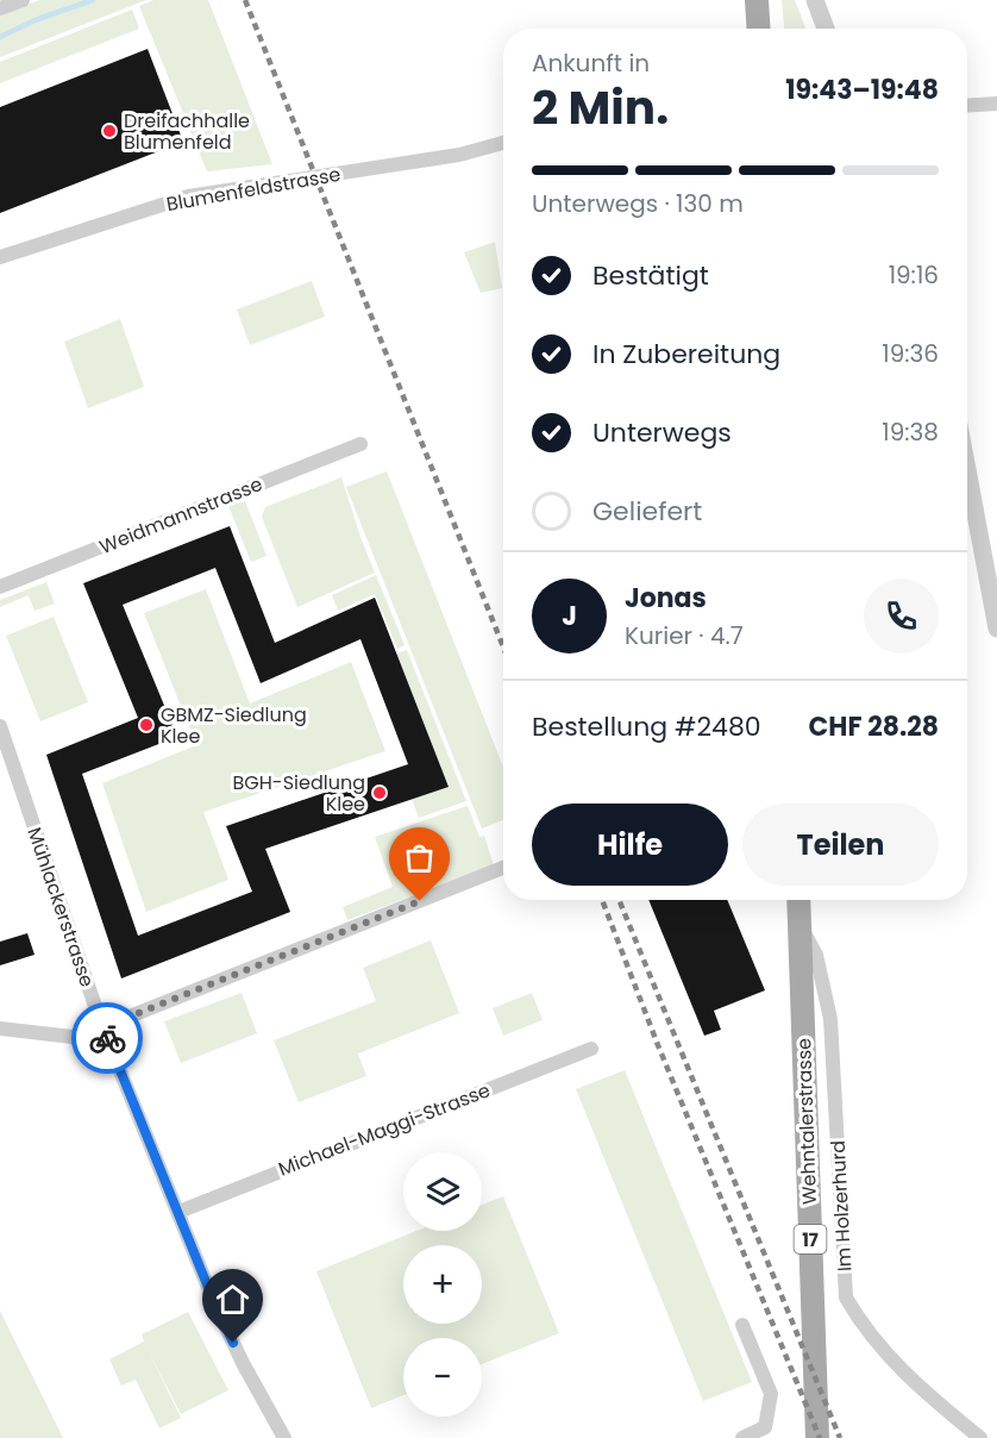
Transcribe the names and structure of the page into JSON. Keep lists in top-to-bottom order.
{
  "streets": {
    "main road": ["Wehntalerstrasse", "17"],
    "street": [
      "Blumenfeldstrasse",
      "Weidmannstrasse",
      "Mühlackerstrasse",
      "Michael-Maggi-Strasse",
      "Im Holzerhurd"
    ]
  },
  "crossings": [
    ["Mühlackerstrasse", "Michael-Maggi-Strasse"],
    ["Wehntalerstrasse", "Im Holzerhurd"]
  ],
  "places": ["Dreifachhalle Blumenfeld", "GBMZ-Siedlung Klee", "BGH-Siedlung Klee"],
  "page": {
    "heading": ["2 Min.", "Ankunft in", "19:43–19:48"],
    "panel": [
      "Jonas",
      "Kurier · 4.7",
      "Bestellung #2480",
      "CHF 28.28"
    ],
    "bar": "Unterwegs · 130 m",
    "list": [
      ["Bestätigt", "19:16"],
      ["In Zubereitung", "19:36"],
      ["Unterwegs", "19:38"],
      "Geliefert"
    ],
    "round": "J",
    "buttons": ["Hilfe", "Teilen"],
    "map_buttons": ["+", "−"]
  }
}
